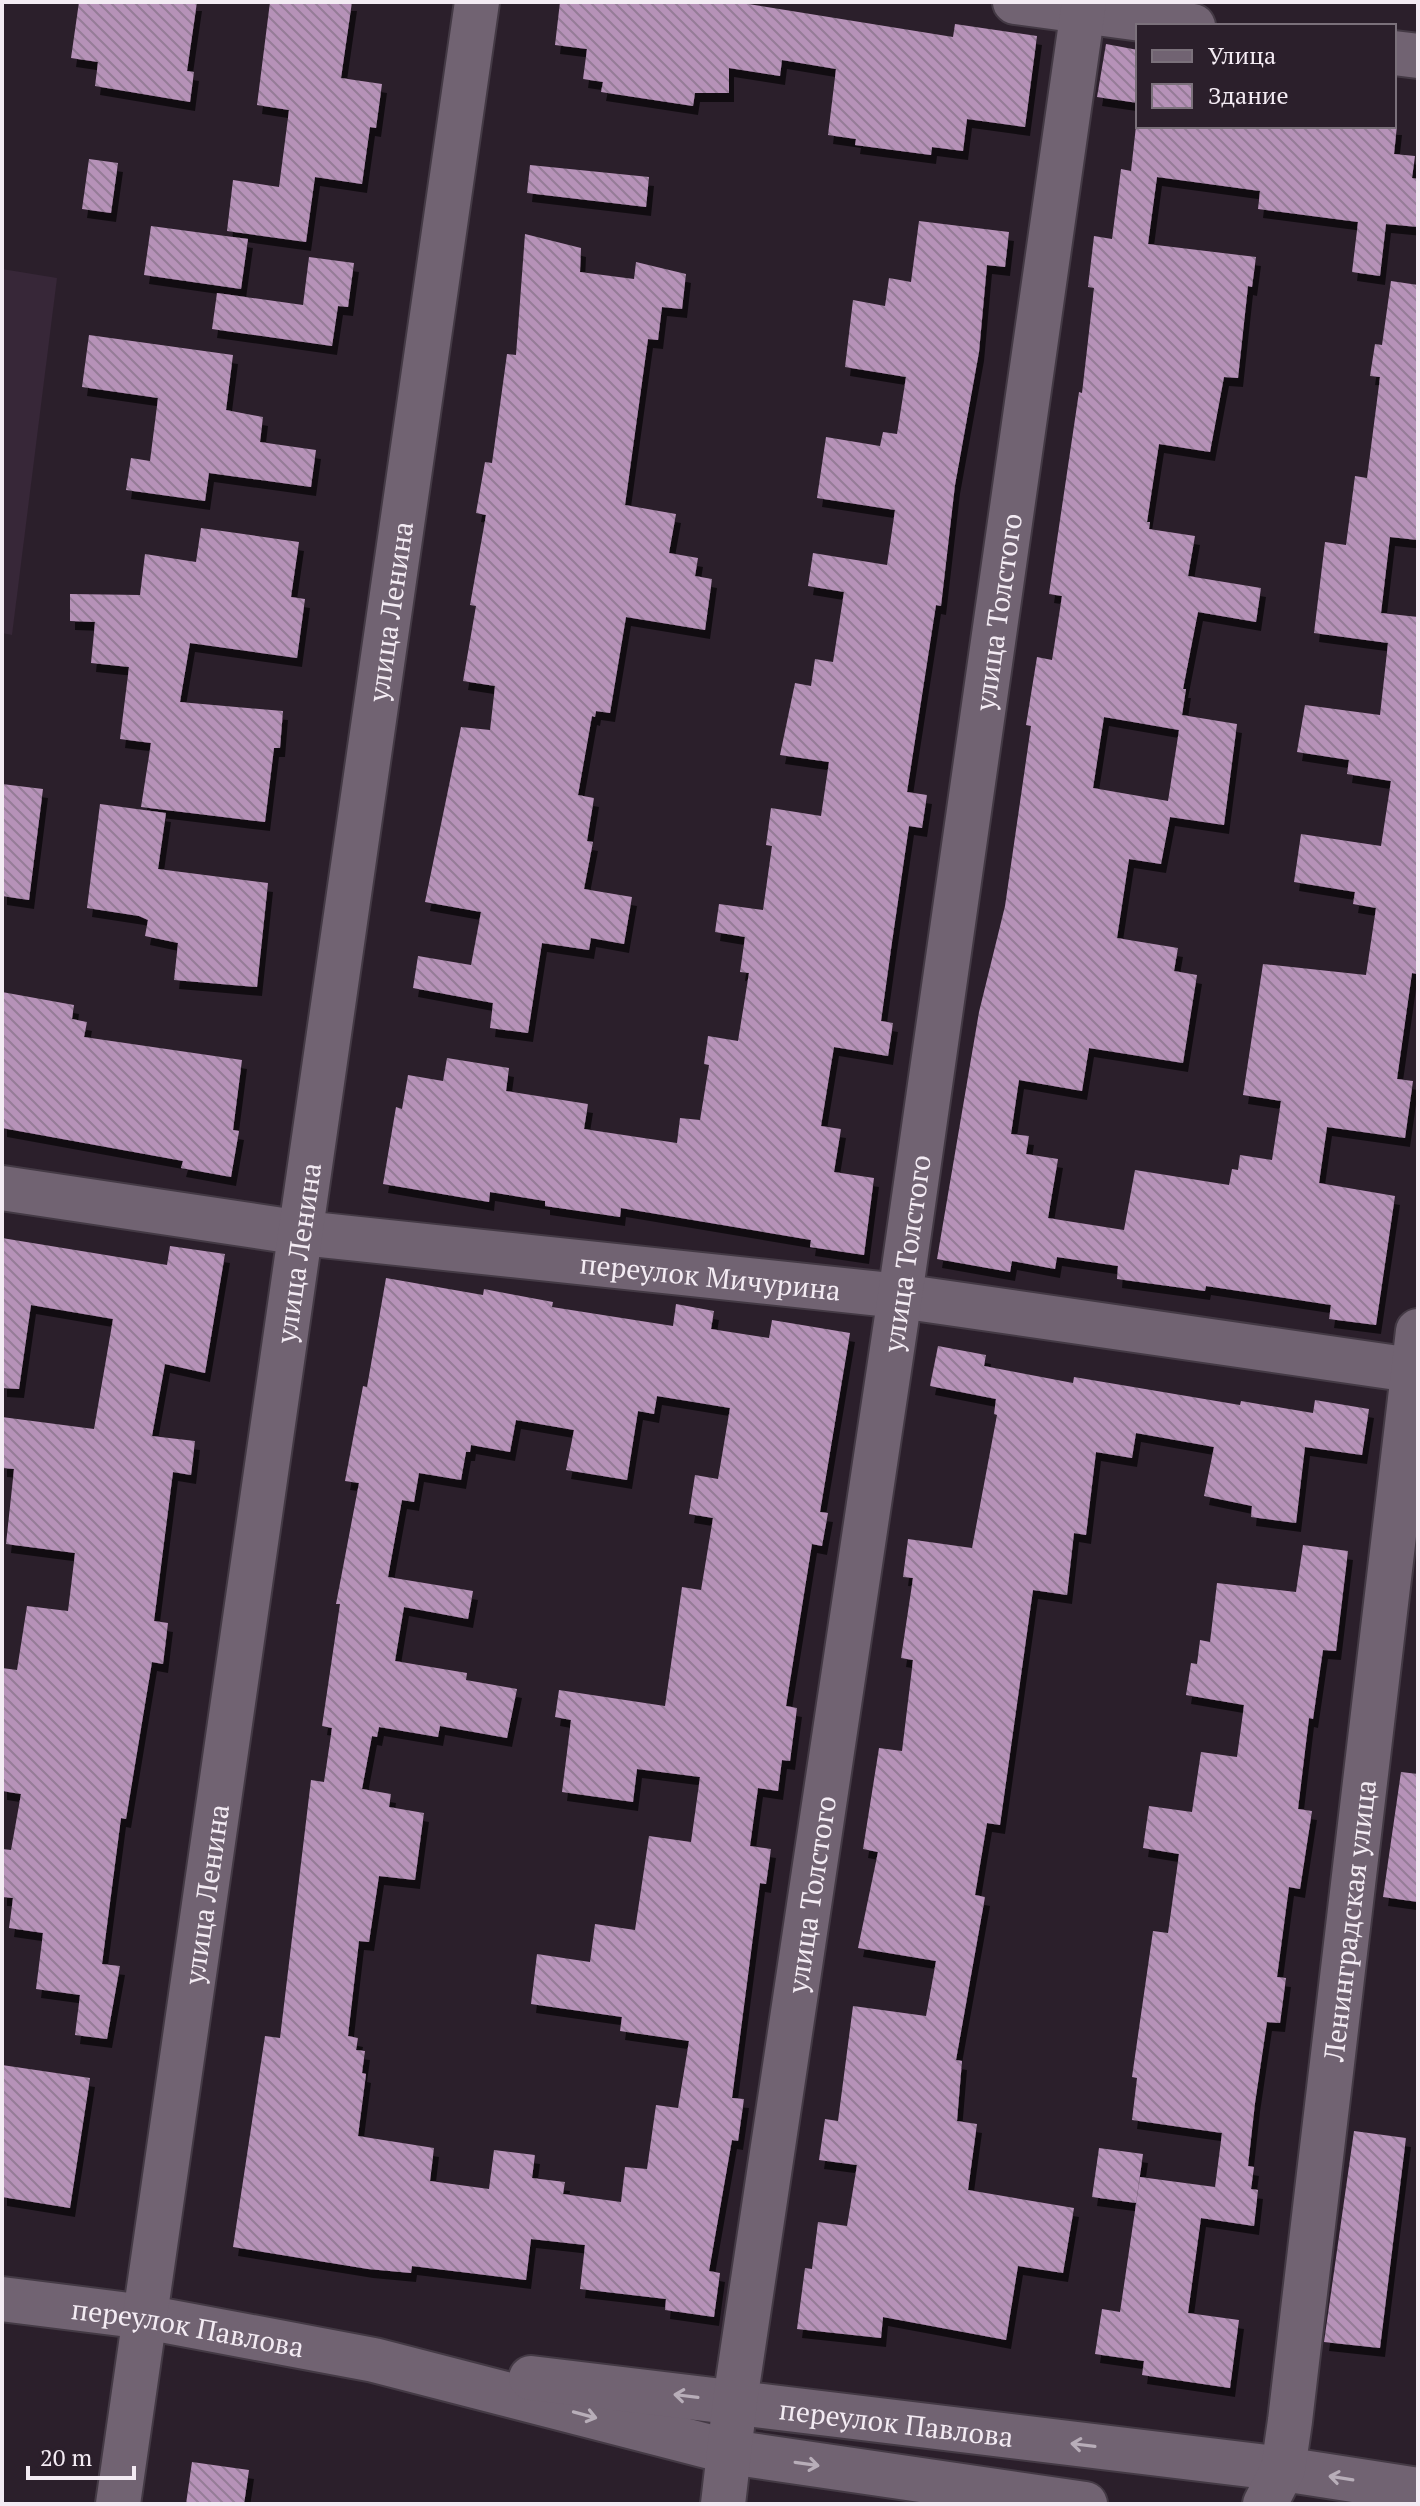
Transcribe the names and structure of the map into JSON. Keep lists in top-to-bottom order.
{
  "streets": {
    "street": [
      "улица Ленина",
      "улица Толстого",
      "переулок Мичурина",
      "Ленинградская улица",
      "переулок Павлова"
    ]
  },
  "crossings": [
    ["улица Ленина", "переулок Мичурина"],
    ["улица Ленина", "переулок Павлова"],
    ["улица Толстого", "переулок Мичурина"],
    ["улица Толстого", "переулок Павлова"],
    ["переулок Мичурина", "Ленинградская улица"],
    ["Ленинградская улица", "переулок Павлова"]
  ],
  "legend": ["Улица", "Здание"],
  "scale_bar": "20 m"
}
